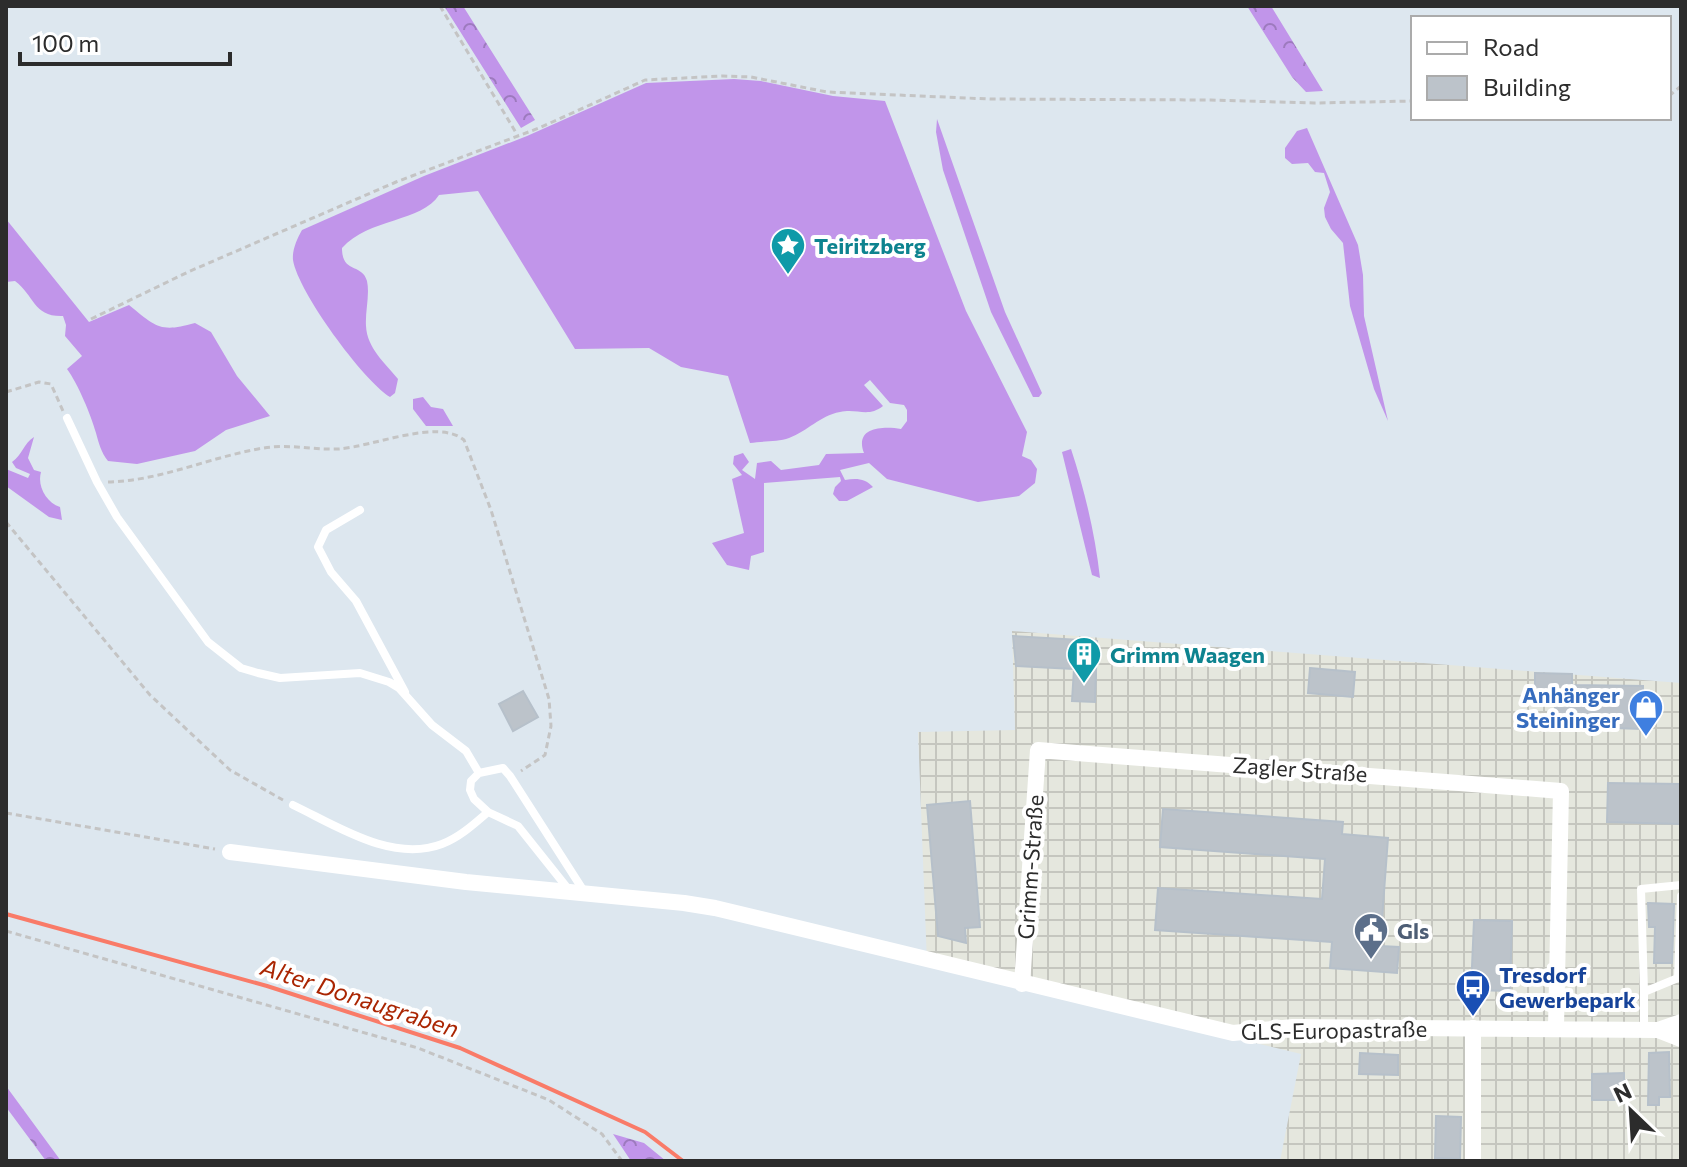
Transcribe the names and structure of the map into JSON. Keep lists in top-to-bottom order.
{
  "streets": {
    "street": ["Zagler Straße", "Grimm-Straße", "GLS-Europastraße"]
  },
  "crossings": [
    ["Zagler Straße", "Grimm-Straße"],
    ["Zagler Straße", "GLS-Europastraße"],
    ["Grimm-Straße", "GLS-Europastraße"]
  ],
  "water": ["Alter Donaugraben"],
  "places": {
    "place": ["Teiritzberg"],
    "building": ["Grimm Waagen"],
    "shop": ["Anhänger Steininger"],
    "public building": ["Gls"],
    "bus stop": ["Tresdorf Gewerbepark"]
  },
  "legend": ["Road", "Building"],
  "scale_bar": "100 m",
  "north": "top left"
}
